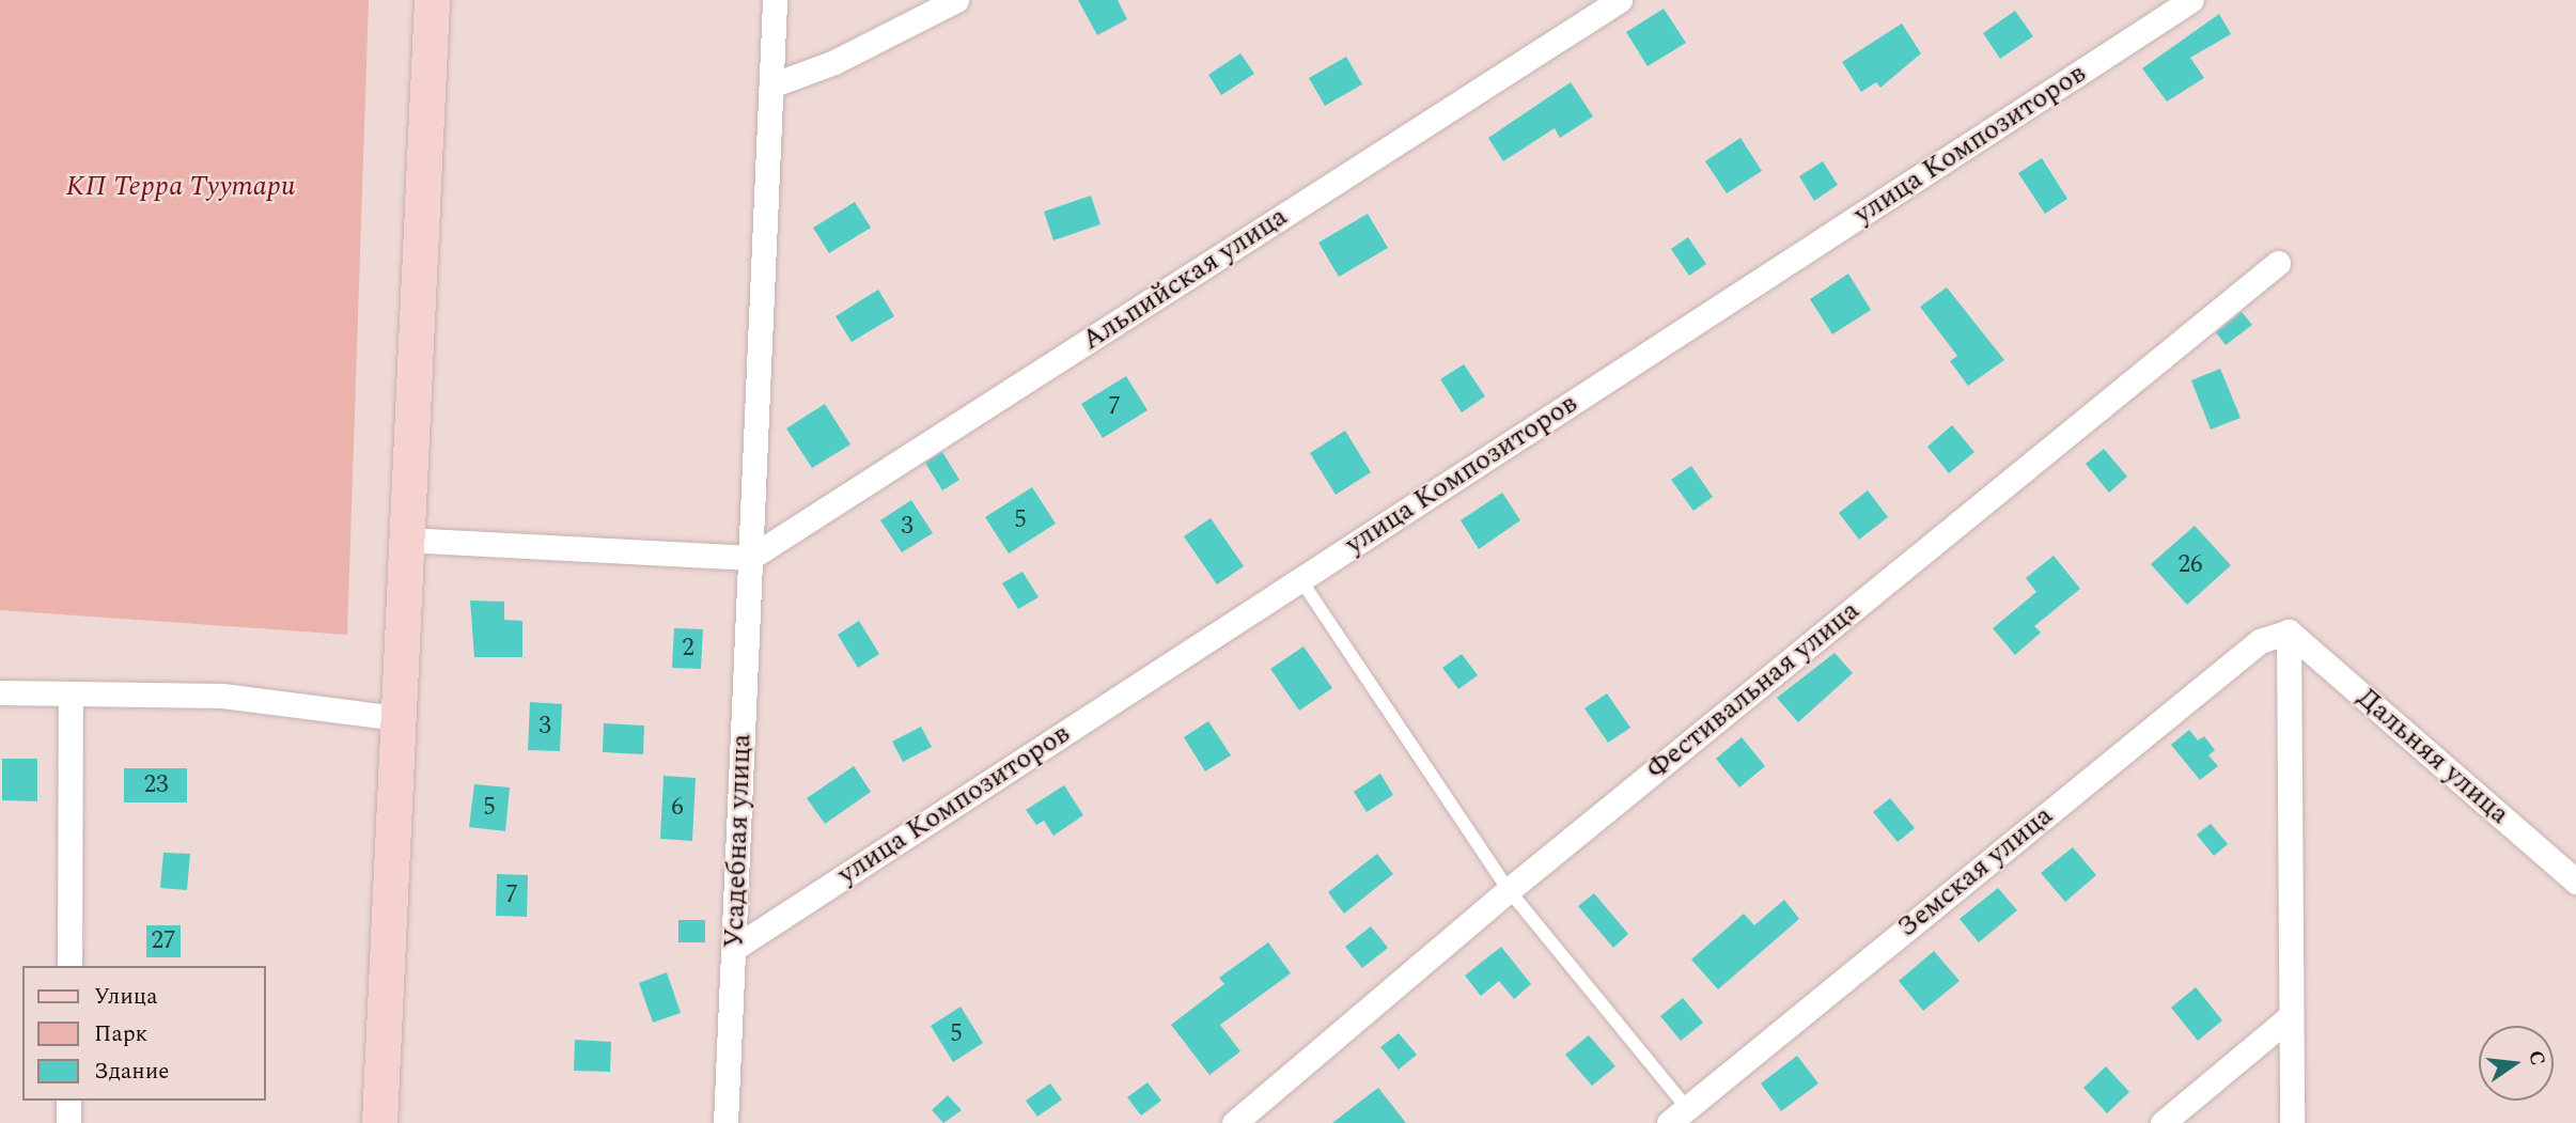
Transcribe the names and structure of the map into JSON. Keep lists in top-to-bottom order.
{
  "streets": {
    "street": [
      "улица Композиторов",
      "Альпийская улица",
      "Фестивальная улица",
      "Дальняя улица",
      "Усадебная улица",
      "Земская улица"
    ]
  },
  "crossings": [
    ["улица Композиторов", "Усадебная улица"],
    ["Альпийская улица", "Усадебная улица"],
    ["Дальняя улица", "Земская улица"]
  ],
  "parks": ["КП Терра Туутари"],
  "house_numbers": [
    "7",
    "5",
    "3",
    "26",
    "2",
    "3",
    "23",
    "5",
    "6",
    "7",
    "27",
    "5"
  ],
  "legend": ["Улица", "Парк", "Здание"],
  "north": "right"
}
